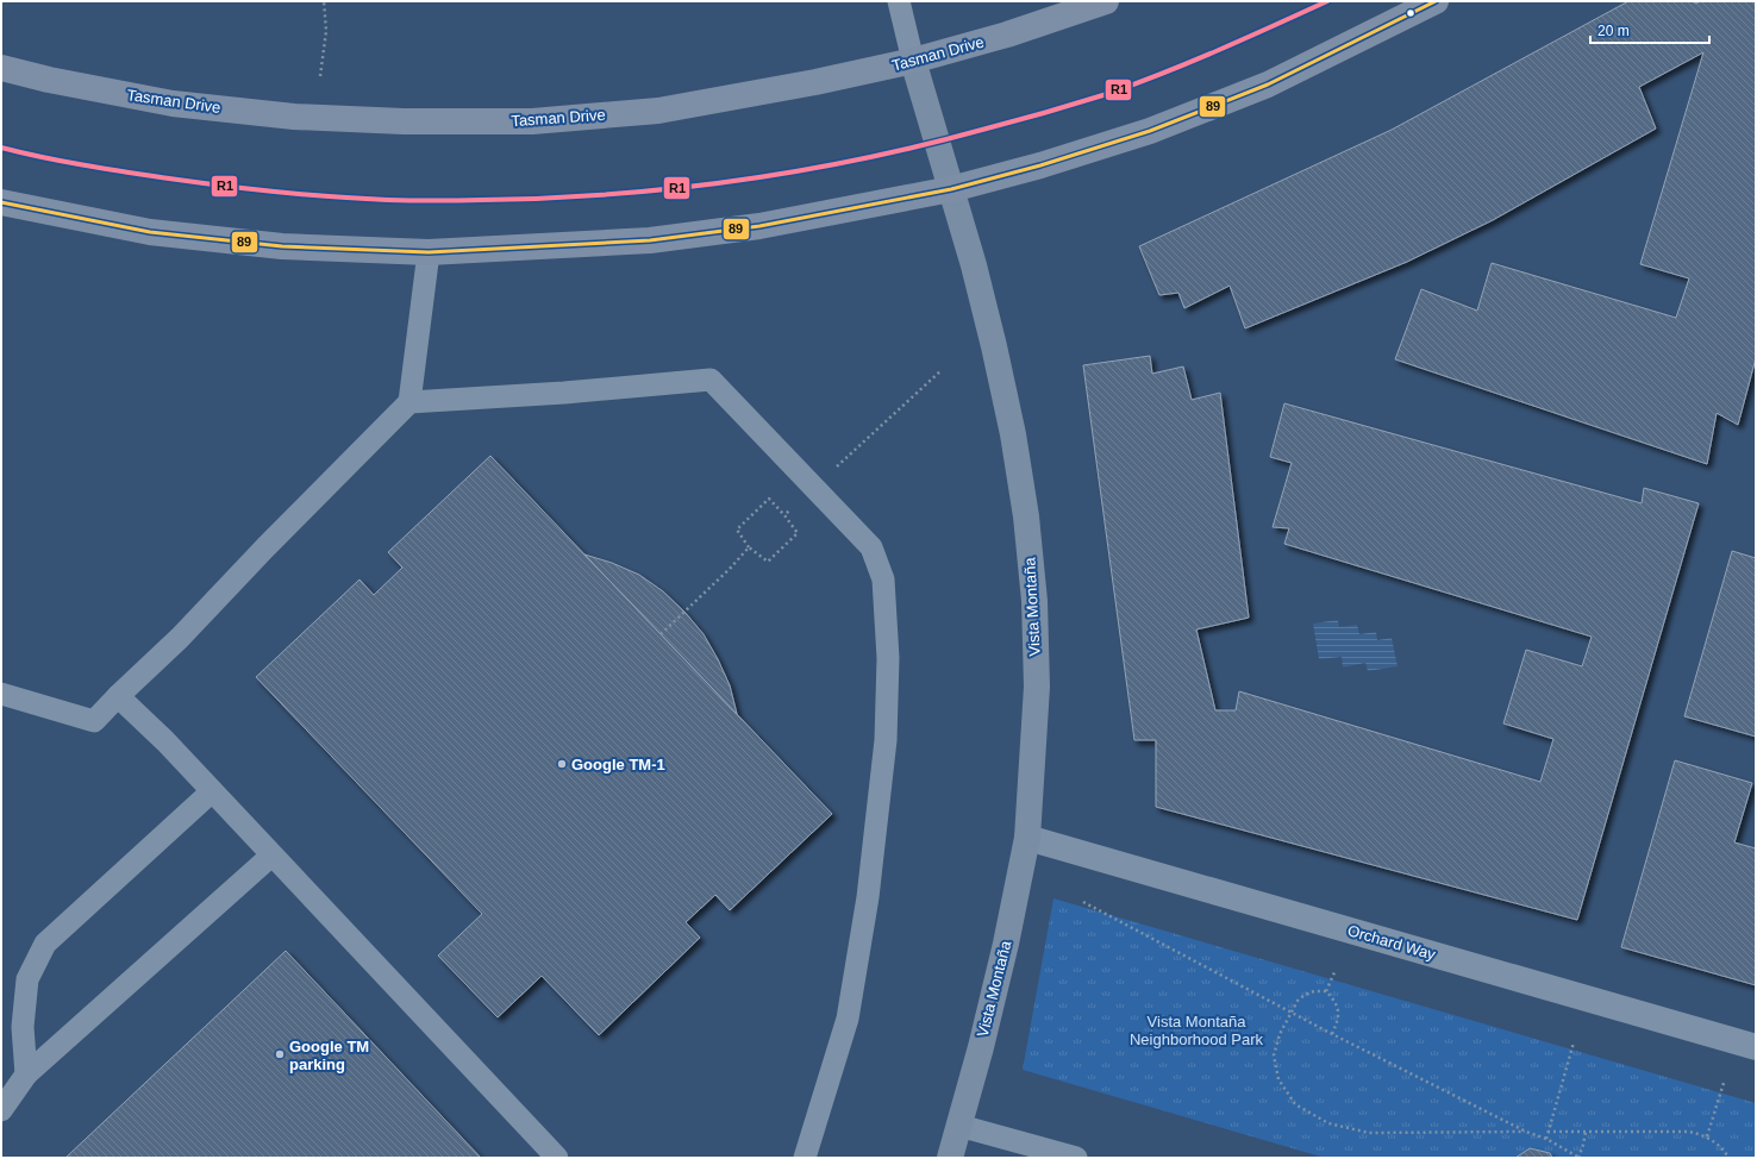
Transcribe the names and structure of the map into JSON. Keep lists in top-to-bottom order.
{
  "streets": {
    "main road": ["Tasman Drive", "Vista Montaña"],
    "street": ["Orchard Way"]
  },
  "crossings": [
    ["Tasman Drive", "Vista Montaña"],
    ["Vista Montaña", "Orchard Way"]
  ],
  "parks": ["Vista Montaña Neighborhood Park"],
  "places": ["Google TM-1", "Google TM parking"],
  "lines": ["transit line R1", "transit line 89"],
  "scale_bar": "20 m"
}
